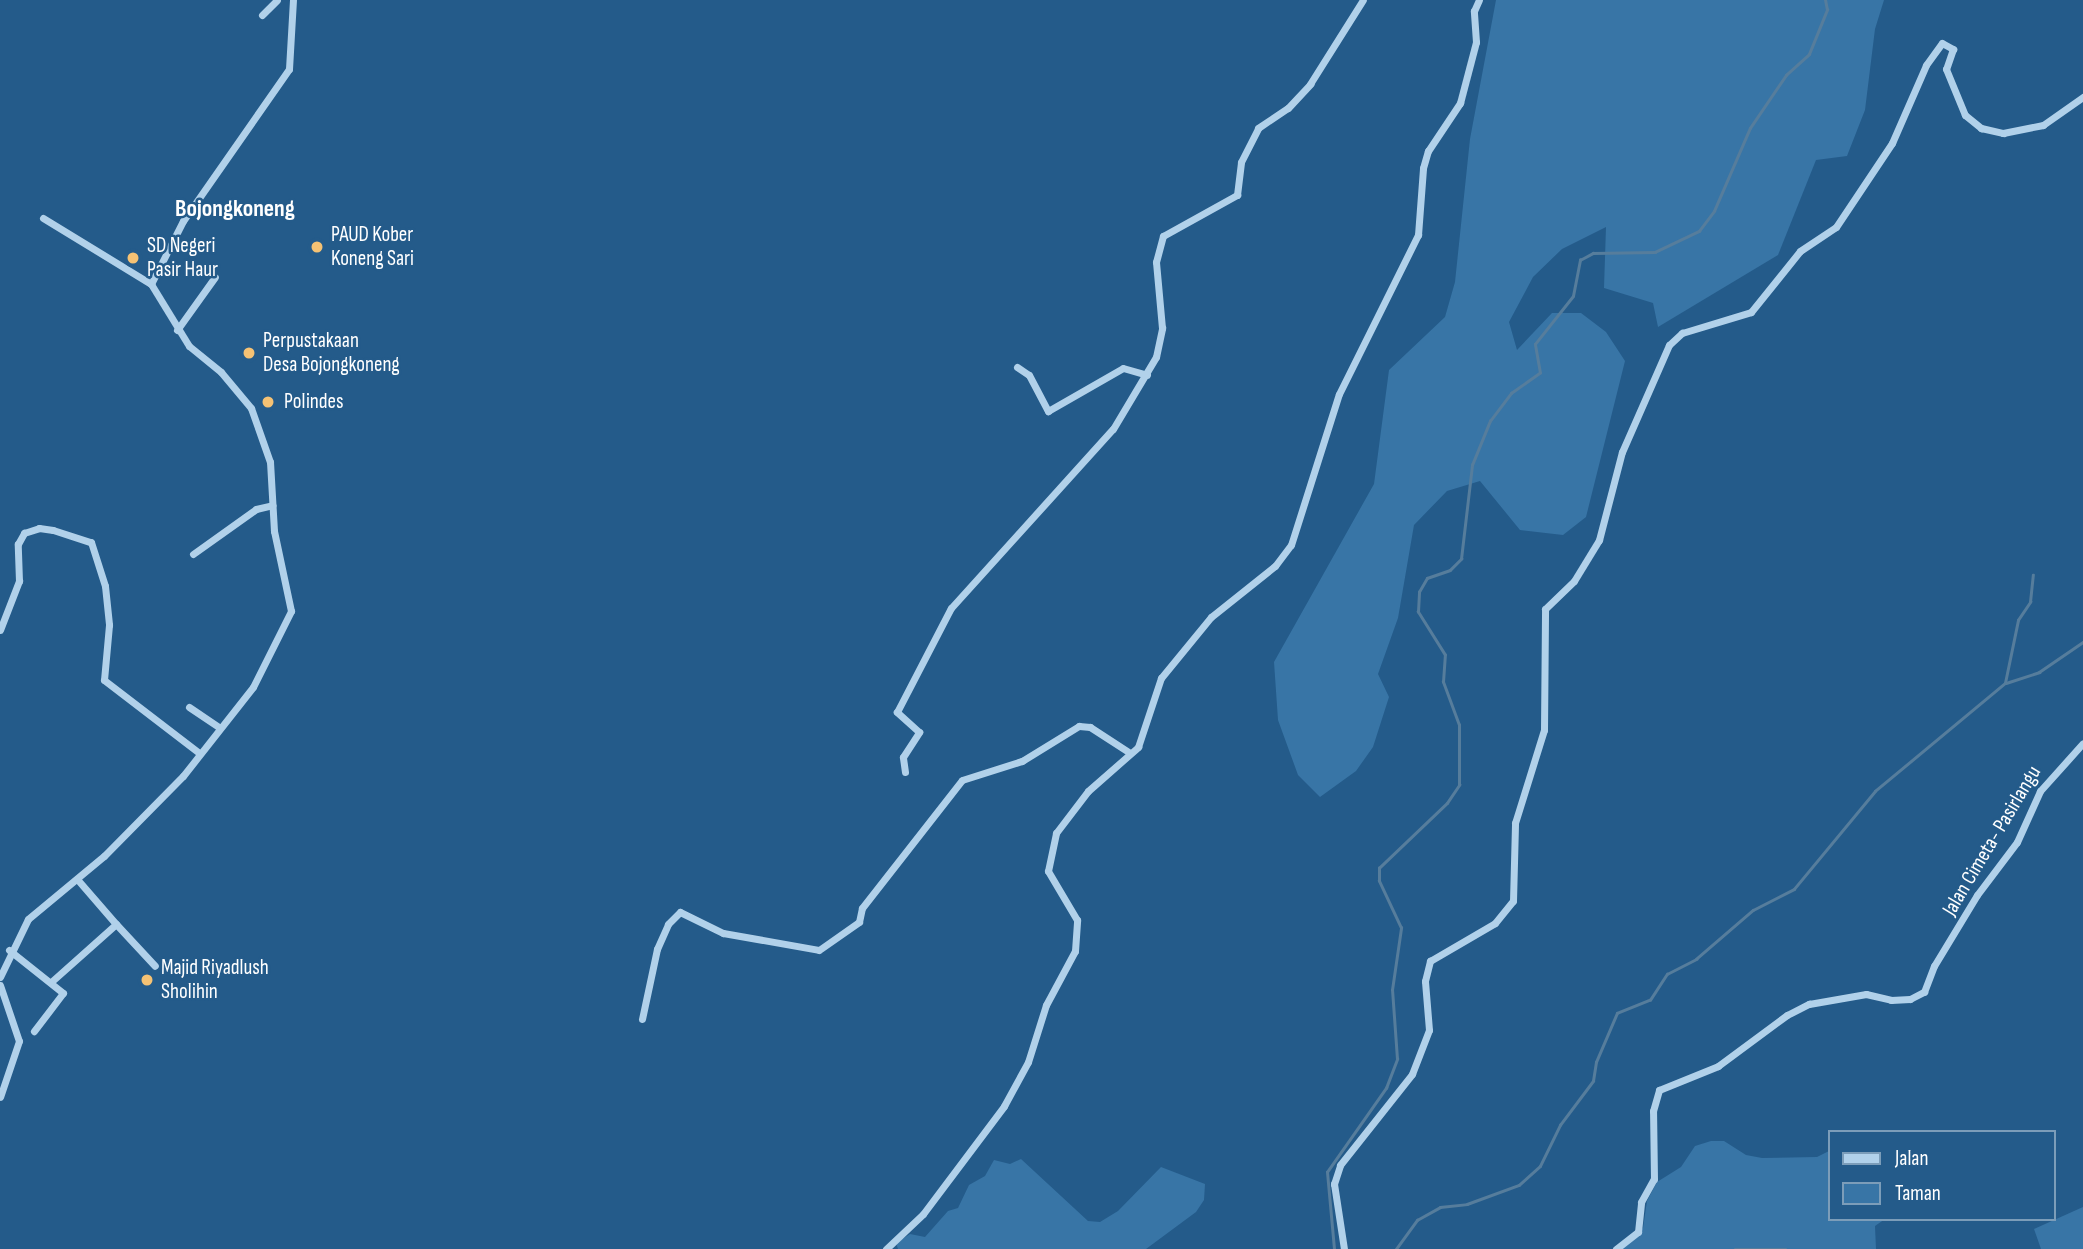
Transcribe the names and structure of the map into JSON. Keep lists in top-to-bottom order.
{
  "streets": {
    "street": ["Jalan Cimeta- Pasirlangu"]
  },
  "districts": ["Bojongkoneng"],
  "places": [
    "PAUD Kober Koneng Sari",
    "SD Negeri Pasir Haur",
    "Perpustakaan Desa Bojongkoneng",
    "Polindes",
    "Majid Riyadlush Sholihin"
  ],
  "legend": ["Jalan", "Taman"]
}
